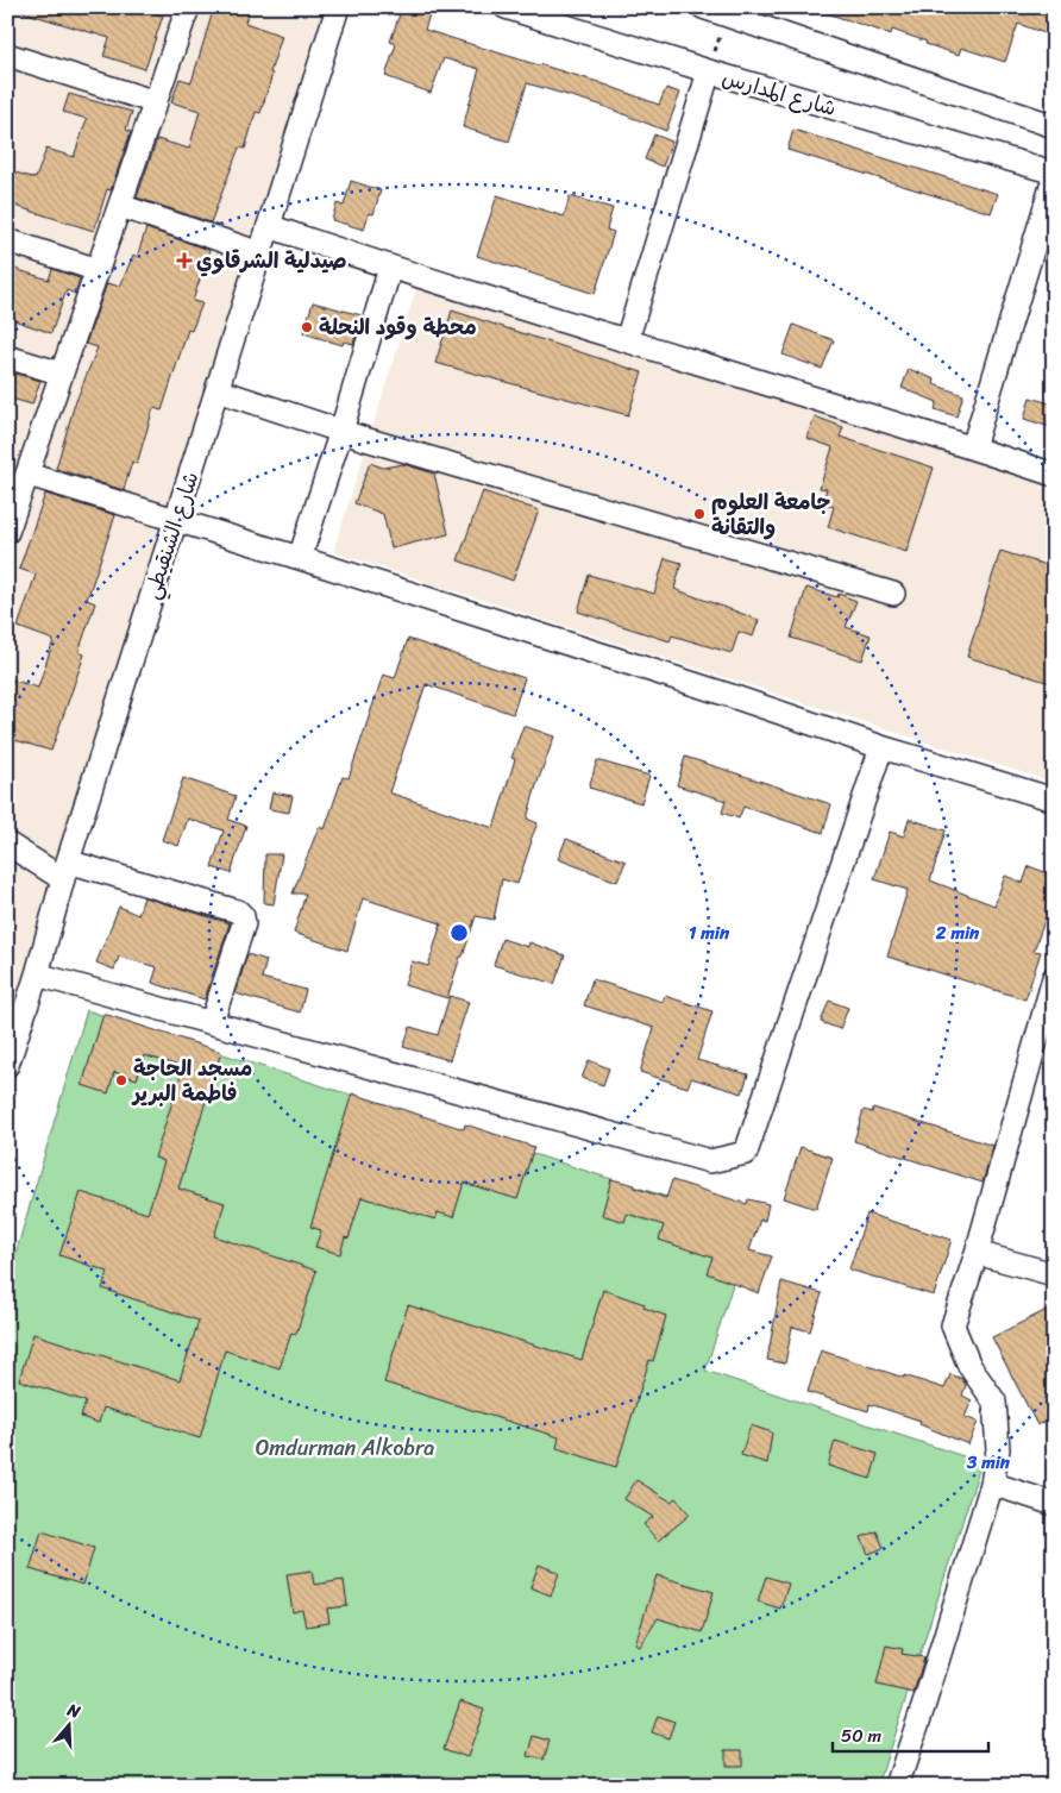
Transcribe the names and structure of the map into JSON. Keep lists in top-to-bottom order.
{
  "streets": {
    "street": ["شارع المدارس", "شارع الشنقيطي"]
  },
  "parks": ["Omdurman Alkobra"],
  "places": {
    "health": ["صيدلية الشرقاوي"],
    "other": ["محطة وقود النحلة", "جامعة العلوم والتقانة", "مسجد الحاجة فاطمة البرير"]
  },
  "scale_bar": "50 m",
  "north": "top",
  "rings": ["1 min", "2 min", "3 min"]
}
